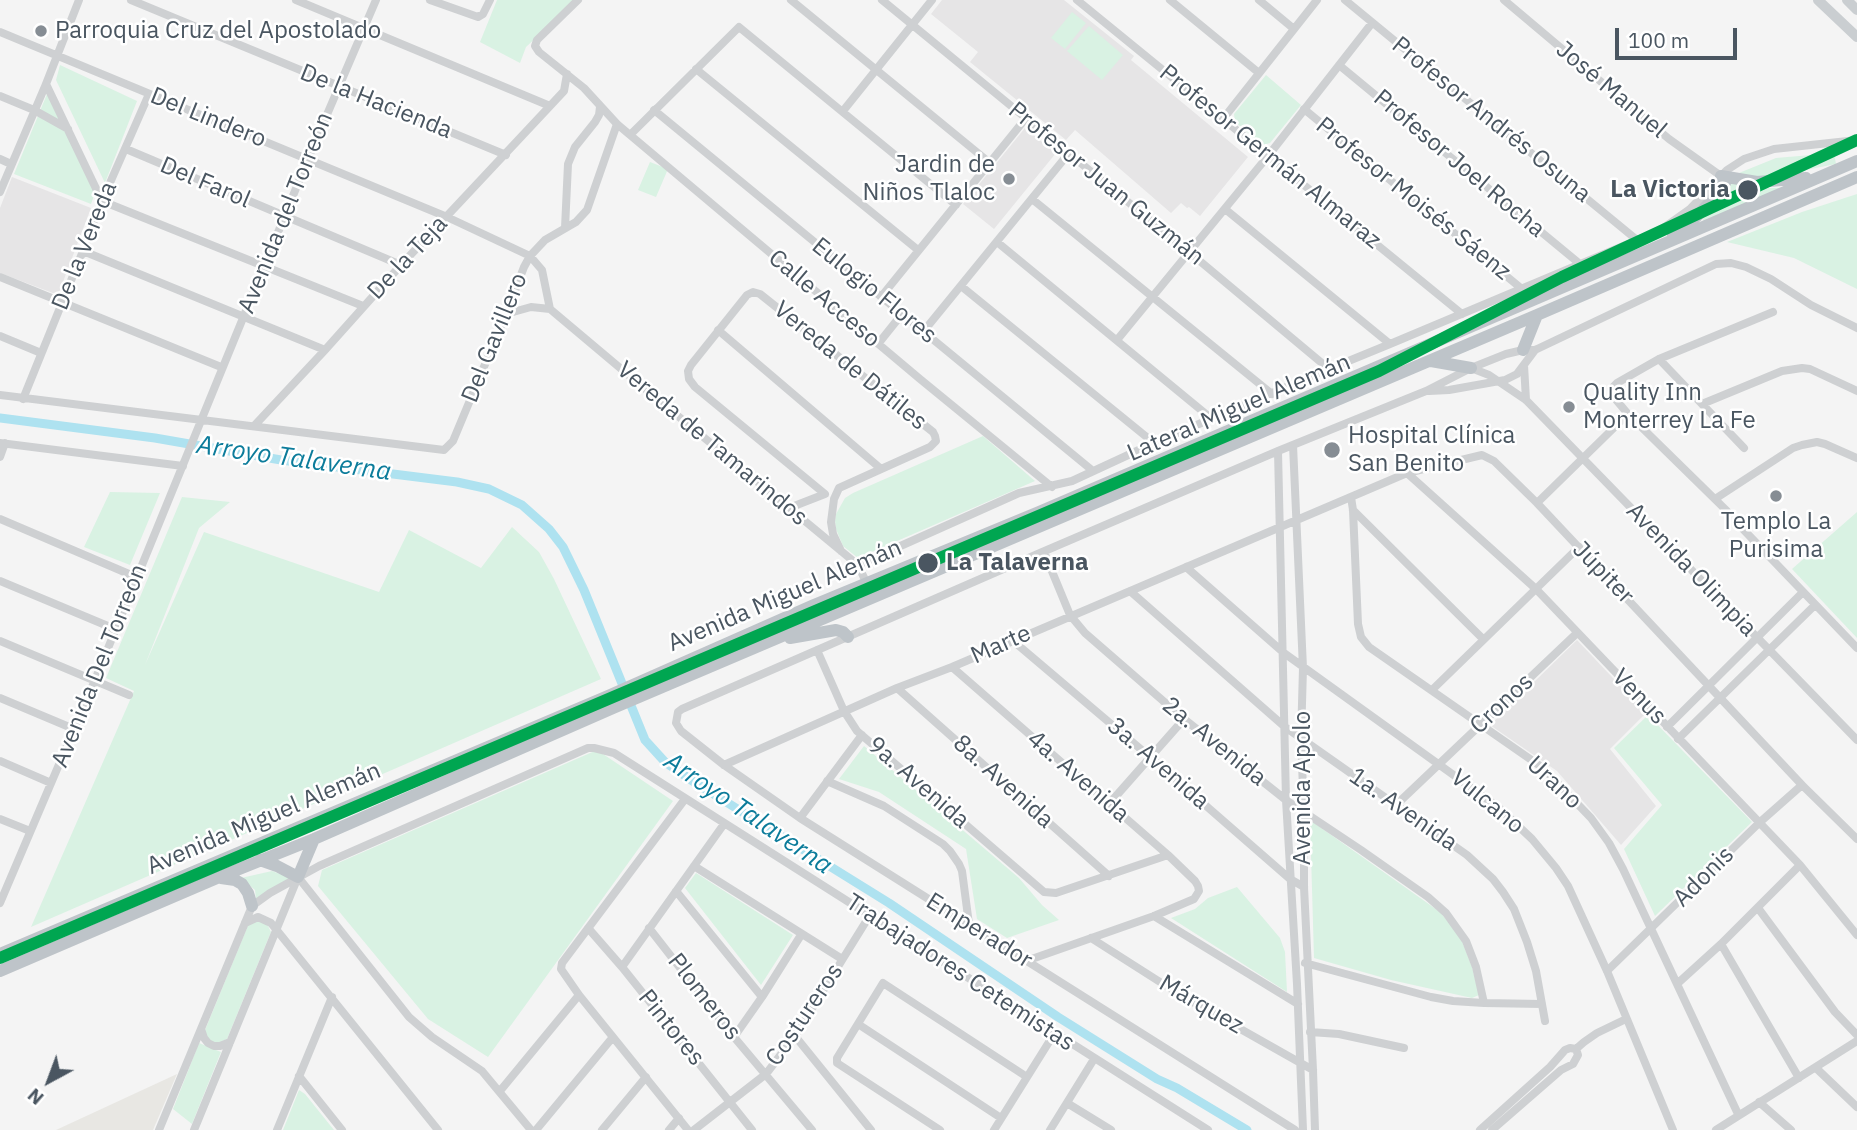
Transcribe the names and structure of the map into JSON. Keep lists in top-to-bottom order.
{
  "streets": {
    "highway": ["Avenida Miguel Alemán"],
    "street": [
      "José Manuel",
      "De la Hacienda",
      "Del Lindero",
      "Profesor Andrés Osuna",
      "Profesor Germán Almaraz",
      "Profesor Joel Rocha",
      "Del Farol",
      "Profesor Juan Guzmán",
      "Profesor Moisés Sáenz",
      "Avenida del Torreón",
      "De la Vereda",
      "De la Teja",
      "Eulogio Flores",
      "Calle Acceso",
      "Del Gavillero",
      "Vereda de Dátiles",
      "Lateral Miguel Alemán",
      "Vereda de Tamarindos",
      "Avenida Olimpia",
      "Júpiter",
      "Marte",
      "Avenida Del Torreón",
      "Venus",
      "Cronos",
      "2a. Avenida",
      "3a. Avenida",
      "4a. Avenida",
      "8a. Avenida",
      "9a. Avenida",
      "Urano",
      "Avenida Apolo",
      "Vulcano",
      "1a. Avenida",
      "Adonis",
      "Emperador",
      "Trabajadores Cetemistas",
      "Plomeros",
      "Márquez",
      "Costureros",
      "Pintores"
    ]
  },
  "crossings": [
    ["José Manuel", "Lateral Miguel Alemán"],
    ["De la Hacienda", "Avenida del Torreón"],
    ["De la Hacienda", "De la Teja"],
    ["Del Lindero", "Avenida del Torreón"],
    ["Del Lindero", "De la Vereda"],
    ["Del Lindero", "De la Teja"],
    ["Del Lindero", "Del Gavillero"],
    ["Profesor Andrés Osuna", "Lateral Miguel Alemán"],
    ["Profesor Germán Almaraz", "Lateral Miguel Alemán"],
    ["Profesor Joel Rocha", "Lateral Miguel Alemán"],
    ["Del Farol", "Avenida del Torreón"],
    ["Del Farol", "De la Vereda"],
    ["Del Farol", "De la Teja"],
    ["Profesor Juan Guzmán", "Lateral Miguel Alemán"],
    ["Profesor Moisés Sáenz", "Lateral Miguel Alemán"],
    ["Avenida del Torreón", "Avenida Del Torreón"],
    ["De la Teja", "Del Gavillero"],
    ["Eulogio Flores", "Lateral Miguel Alemán"],
    ["Calle Acceso", "Del Gavillero"],
    ["Calle Acceso", "Lateral Miguel Alemán"],
    ["Lateral Miguel Alemán", "Vereda de Tamarindos"],
    ["Vereda de Tamarindos", "Avenida Miguel Alemán"],
    ["Júpiter", "Marte"],
    ["Júpiter", "Venus"],
    ["Júpiter", "Urano"],
    ["Júpiter", "Avenida Apolo"],
    ["Júpiter", "Adonis"],
    ["Marte", "2a. Avenida"],
    ["Marte", "3a. Avenida"],
    ["Marte", "4a. Avenida"],
    ["Marte", "8a. Avenida"],
    ["Marte", "9a. Avenida"],
    ["Marte", "Avenida Apolo"],
    ["Marte", "Vulcano"],
    ["Marte", "1a. Avenida"],
    ["Marte", "Emperador"],
    ["Venus", "Cronos"],
    ["Venus", "Adonis"],
    ["Cronos", "Urano"],
    ["Cronos", "Vulcano"],
    ["Cronos", "1a. Avenida"],
    ["2a. Avenida", "Avenida Apolo"],
    ["3a. Avenida", "Avenida Apolo"],
    ["8a. Avenida", "9a. Avenida"],
    ["9a. Avenida", "Emperador"],
    ["Urano", "Adonis"],
    ["Avenida Apolo", "Vulcano"],
    ["Avenida Apolo", "1a. Avenida"],
    ["Avenida Apolo", "Márquez"],
    ["Vulcano", "Adonis"],
    ["Trabajadores Cetemistas", "Costureros"],
    ["Plomeros", "Costureros"],
    ["Costureros", "Pintores"]
  ],
  "water": ["Arroyo Talaverna"],
  "places": [
    "Parroquia Cruz del Apostolado",
    "Jardin de Niños Tlaloc",
    "La Victoria",
    "Quality Inn Monterrey La Fe",
    "Hospital Clínica San Benito",
    "Templo La Purisima",
    "La Talaverna"
  ],
  "scale_bar": "100 m",
  "north": "bottom left"
}
